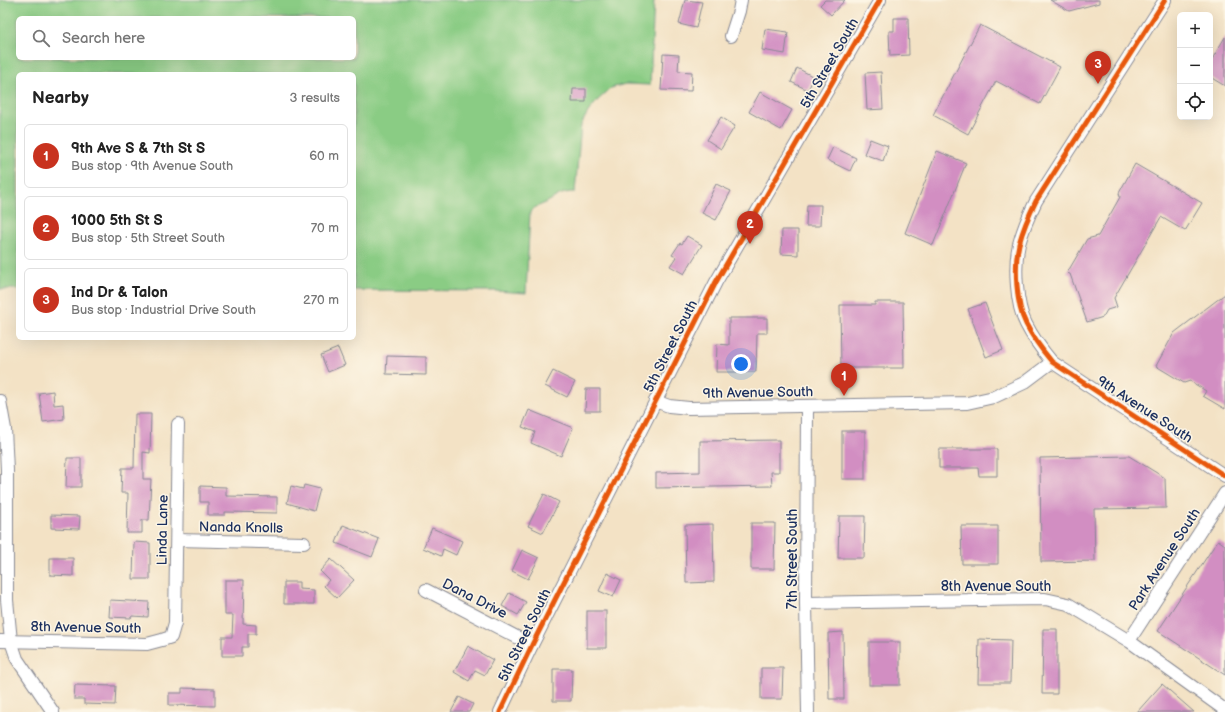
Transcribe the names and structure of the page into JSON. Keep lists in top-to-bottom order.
{
  "streets": {
    "street": [
      "5th Street South",
      "9th Avenue South",
      "Nanda Knolls",
      "Linda Lane",
      "7th Street South",
      "Park Avenue South",
      "8th Avenue South",
      "Dana Drive"
    ]
  },
  "crossings": [
    ["5th Street South", "9th Avenue South"],
    ["5th Street South", "Dana Drive"],
    ["9th Avenue South", "7th Street South"],
    ["Nanda Knolls", "Linda Lane"],
    ["Linda Lane", "8th Avenue South"],
    ["7th Street South", "8th Avenue South"],
    ["Park Avenue South", "8th Avenue South"]
  ],
  "page": {
    "map_buttons": ["+", "−"],
    "search": "Search here",
    "pins": ["3", "2", "1"],
    "heading": ["Nearby", "3 results"],
    "list": [
      {
        "mark": "1",
        "name": "9th Ave S & 7th St S",
        "note": "Bus stop · 9th Avenue South",
        "value": "60 m"
      },
      {
        "mark": "2",
        "name": "1000 5th St S",
        "note": "Bus stop · 5th Street South",
        "value": "70 m"
      },
      {
        "mark": "3",
        "name": "Ind Dr & Talon",
        "note": "Bus stop · Industrial Drive South",
        "value": "270 m"
      }
    ]
  }
}
